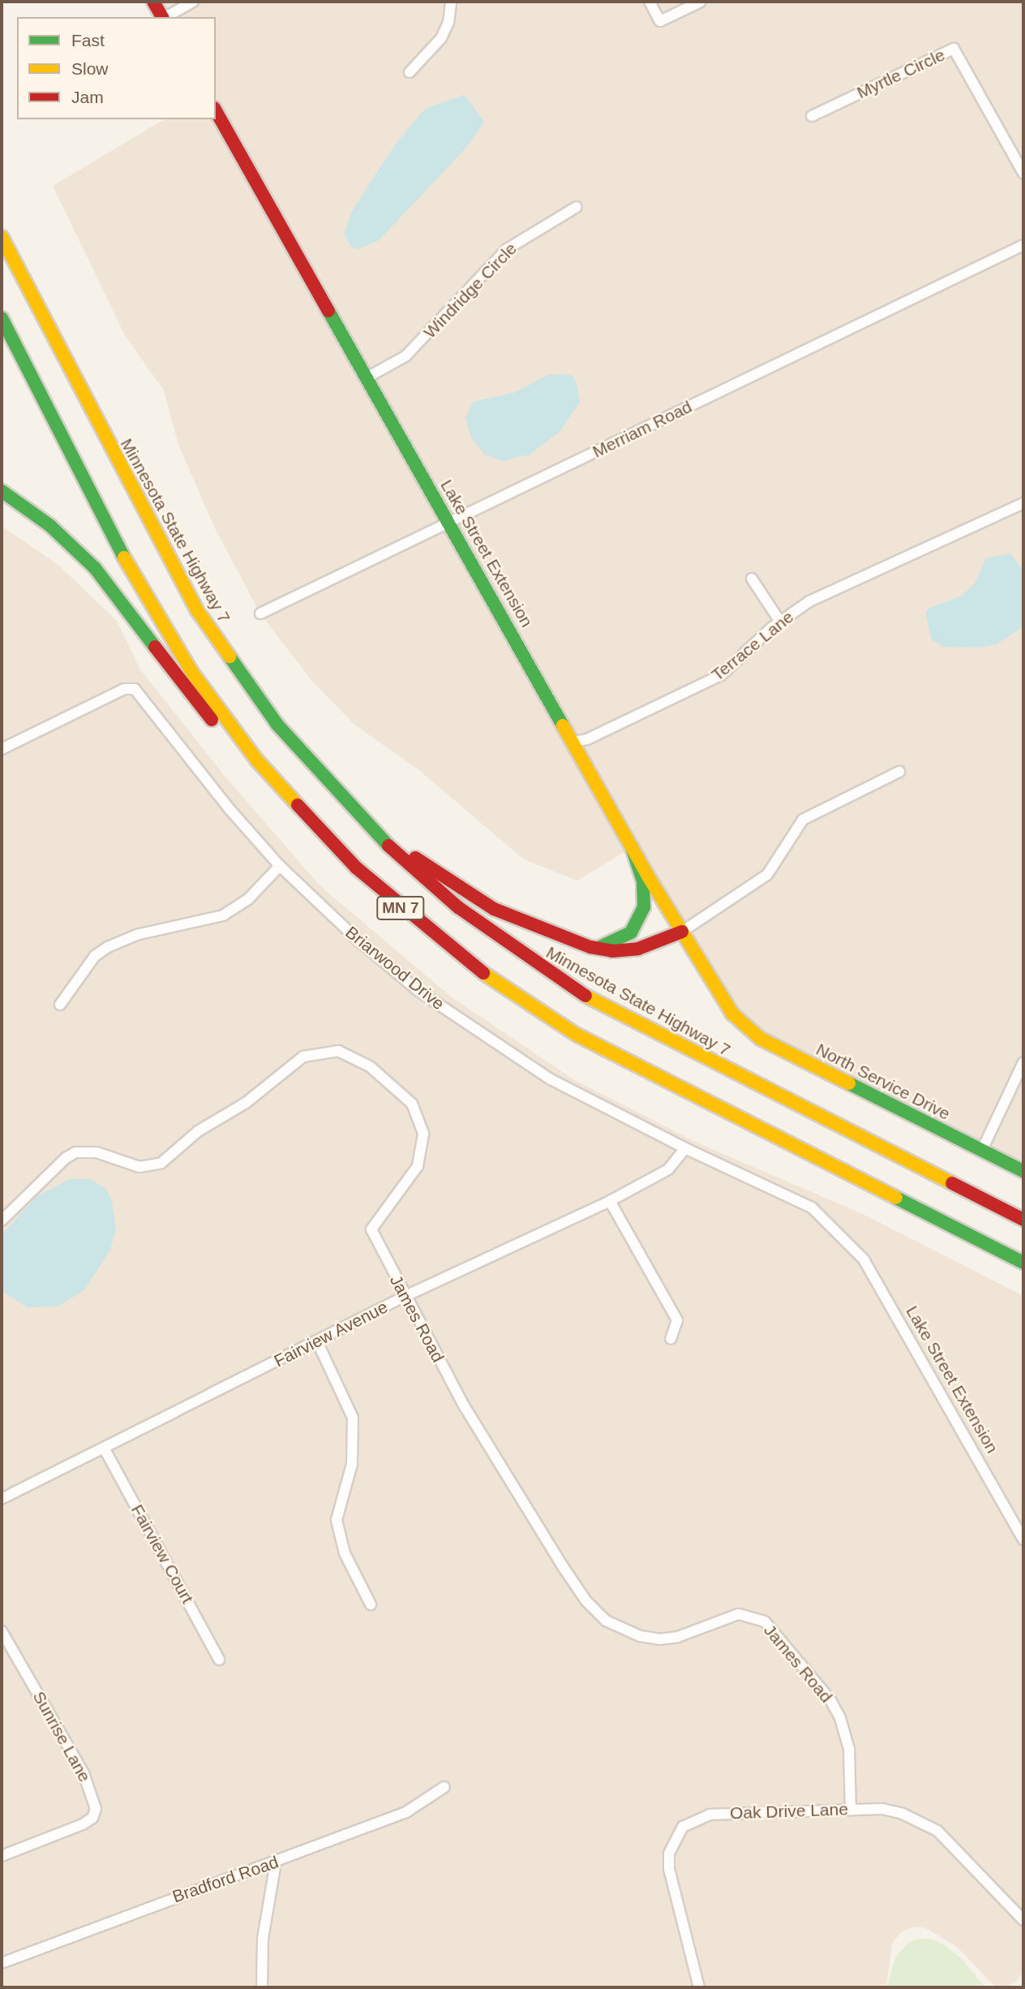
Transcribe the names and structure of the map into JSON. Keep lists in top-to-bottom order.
{
  "streets": {
    "main road": [
      "Minnesota State Highway 7",
      "Lake Street Extension",
      "MN 7",
      "North Service Drive"
    ],
    "street": [
      "Myrtle Circle",
      "Windridge Circle",
      "Merriam Road",
      "Terrace Lane",
      "Briarwood Drive",
      "James Road",
      "Fairview Avenue",
      "Fairview Court",
      "Sunrise Lane",
      "Oak Drive Lane",
      "Bradford Road"
    ]
  },
  "crossings": [
    ["Windridge Circle", "Lake Street Extension"],
    ["Merriam Road", "Lake Street Extension"],
    ["Lake Street Extension", "Terrace Lane"],
    ["Lake Street Extension", "Briarwood Drive"],
    ["Lake Street Extension", "North Service Drive"],
    ["Briarwood Drive", "Fairview Avenue"],
    ["James Road", "Fairview Avenue"],
    ["James Road", "Oak Drive Lane"],
    ["Fairview Avenue", "Fairview Court"]
  ],
  "legend": ["Fast", "Slow", "Jam"]
}
